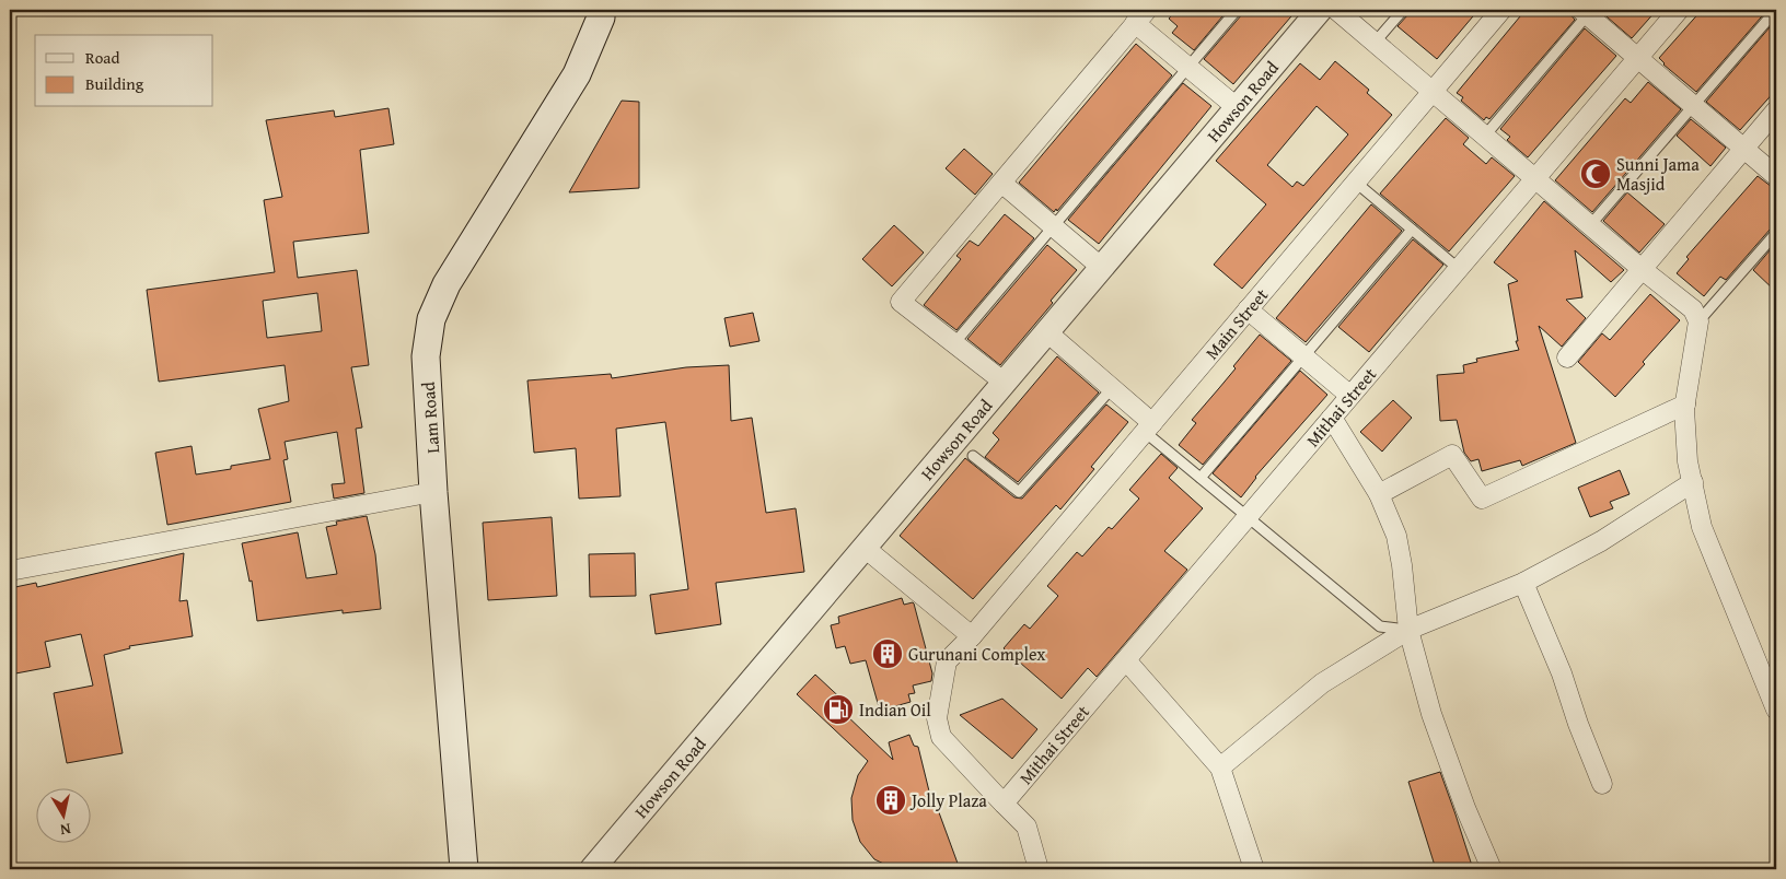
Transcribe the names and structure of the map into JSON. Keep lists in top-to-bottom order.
{
  "streets": {
    "main road": ["Lam Road"],
    "street": ["Howson Road", "Main Street", "Mithai Street"]
  },
  "crossings": [
    ["Main Street", "Mithai Street"]
  ],
  "places": {
    "mosque": ["Sunni Jama Masjid"],
    "building": ["Gurunani Complex", "Jolly Plaza"],
    "fuel station": ["Indian Oil"]
  },
  "legend": ["Road", "Building"],
  "north": "bottom"
}
